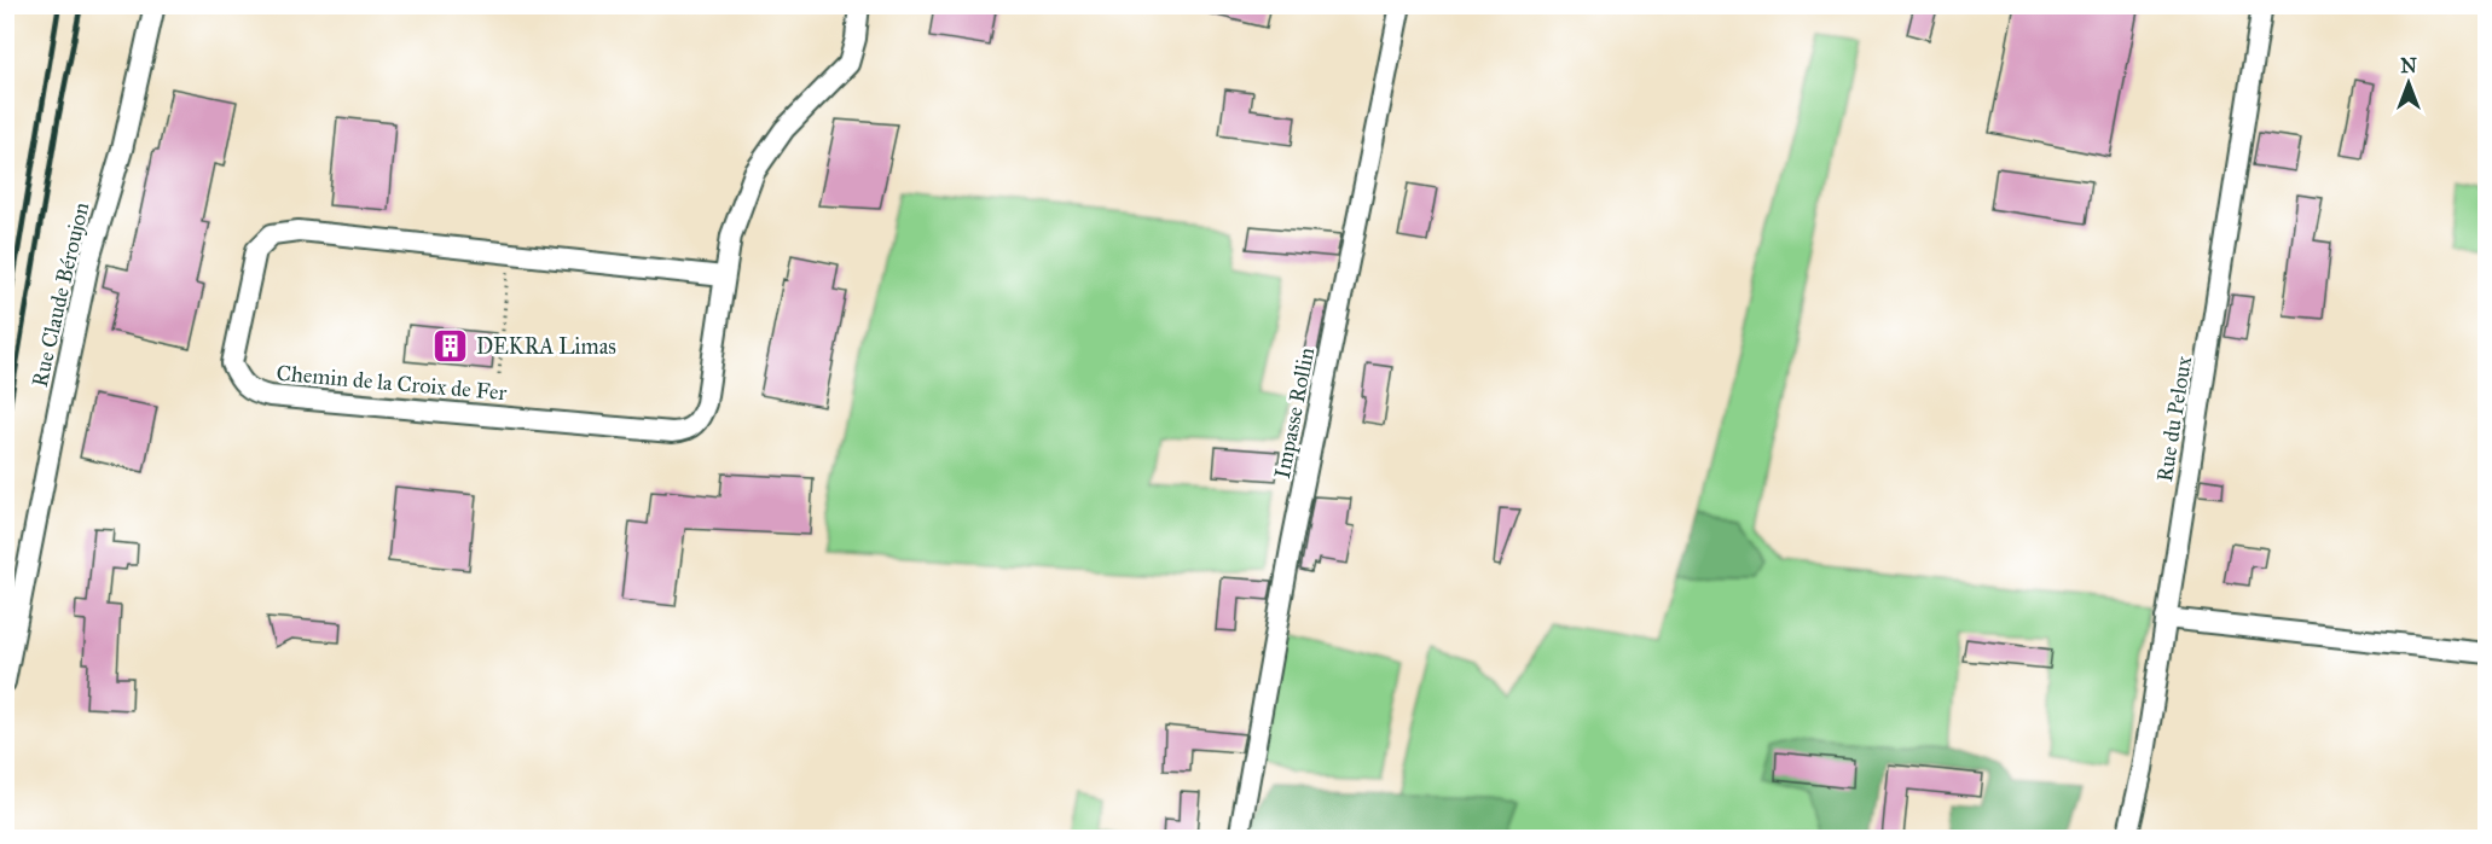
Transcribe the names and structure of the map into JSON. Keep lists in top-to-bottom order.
{
  "streets": {
    "street": [
      "Rue Claude Béroujon",
      "Chemin de la Croix de Fer",
      "Impasse Rollin",
      "Rue du Peloux"
    ]
  },
  "places": {
    "building": ["DEKRA Limas"]
  },
  "north": "top"
}
